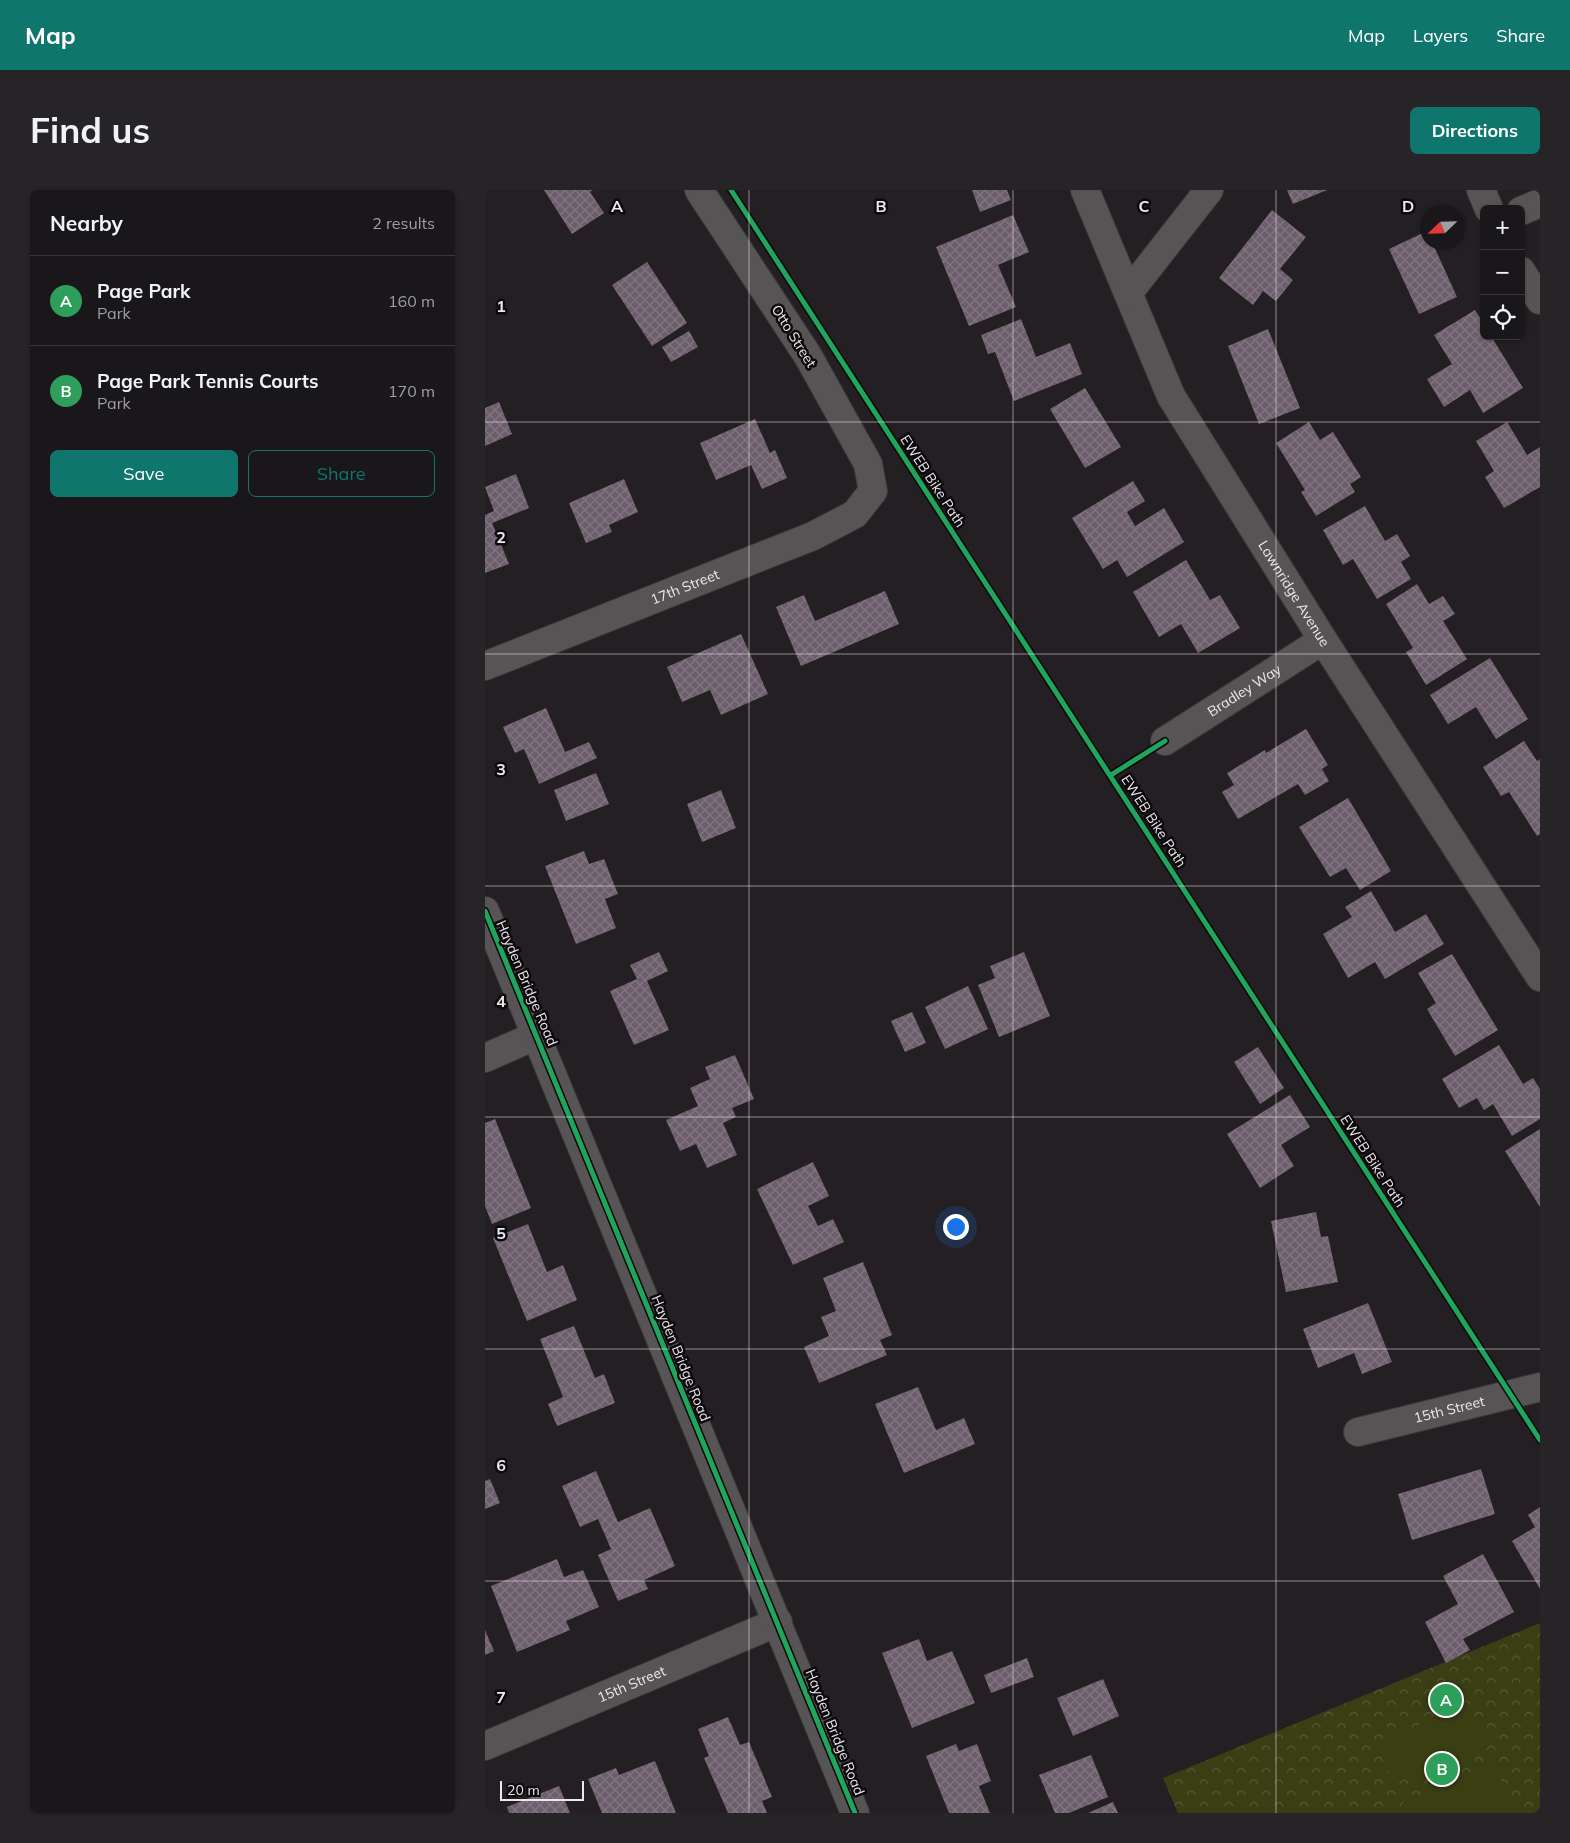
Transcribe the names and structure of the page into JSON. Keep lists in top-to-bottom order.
{
  "streets": {
    "street": [
      "Otto Street",
      "17th Street",
      "Lawnridge Avenue",
      "Bradley Way",
      "Hayden Bridge Road",
      "15th Street"
    ],
    "cycle path": ["EWEB Bike Path"]
  },
  "crossings": [
    ["Otto Street", "17th Street"],
    ["Lawnridge Avenue", "Bradley Way"],
    ["Hayden Bridge Road", "15th Street"]
  ],
  "scale_bar": "20 m",
  "north": "bottom left",
  "page": {
    "header": "Map",
    "nav": ["Map", "Layers", "Share"],
    "buttons": [
      "Directions",
      ["Save", "Share"]
    ],
    "title": "Find us",
    "heading": ["Nearby", "2 results"],
    "map_buttons": ["+", "−"],
    "list": [
      {
        "mark": "A",
        "name": "Page Park",
        "note": "Park",
        "value": "160 m"
      },
      {
        "mark": "B",
        "name": "Page Park Tennis Courts",
        "note": "Park",
        "value": "170 m"
      }
    ],
    "pins": ["A", "B"],
    "scale": "20 m"
  },
  "grid": {
    "columns": [
      "A",
      "B",
      "C",
      "D"
    ],
    "rows": [
      "1",
      "2",
      "3",
      "4",
      "5",
      "6",
      "7"
    ]
  }
}
